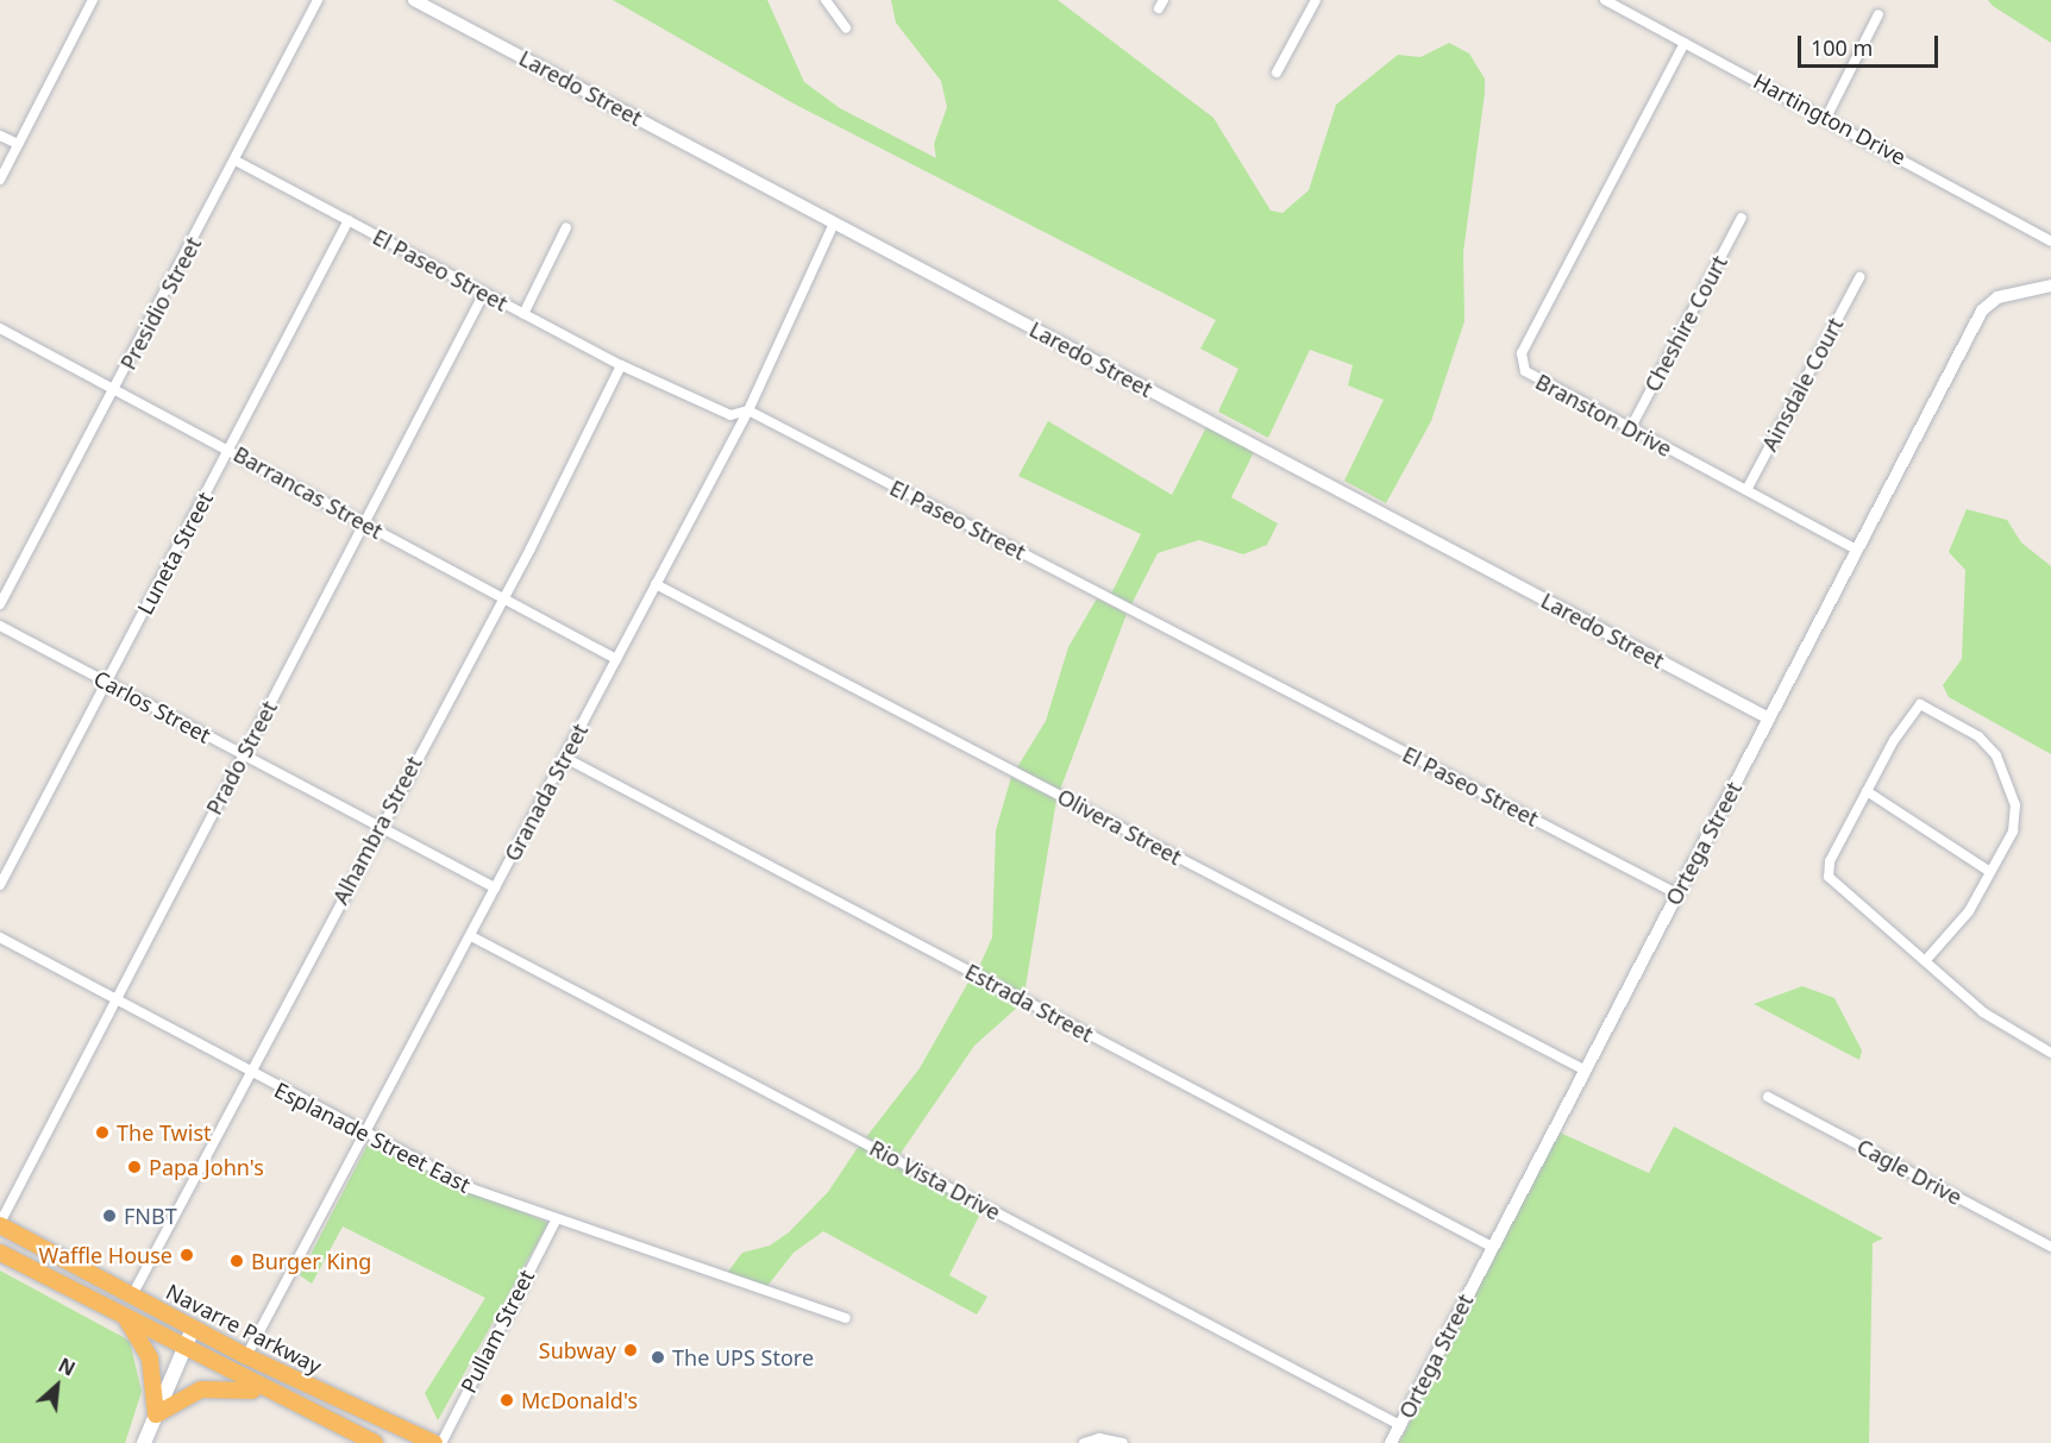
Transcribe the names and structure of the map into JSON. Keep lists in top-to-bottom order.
{
  "streets": {
    "highway": ["Navarre Parkway"],
    "street": [
      "Laredo Street",
      "Hartington Drive",
      "El Paseo Street",
      "Presidio Street",
      "Cheshire Court",
      "Ainsdale Court",
      "Branston Drive",
      "Barrancas Street",
      "Luneta Street",
      "Carlos Street",
      "Prado Street",
      "Granada Street",
      "Olivera Street",
      "Alhambra Street",
      "Ortega Street",
      "Estrada Street",
      "Esplanade Street East",
      "Cagle Drive",
      "Rio Vista Drive",
      "Pullam Street"
    ]
  },
  "crossings": [
    ["Laredo Street", "Granada Street"],
    ["Laredo Street", "Ortega Street"],
    ["Hartington Drive", "Branston Drive"],
    ["El Paseo Street", "Presidio Street"],
    ["El Paseo Street", "Luneta Street"],
    ["El Paseo Street", "Prado Street"],
    ["El Paseo Street", "Granada Street"],
    ["El Paseo Street", "Alhambra Street"],
    ["El Paseo Street", "Ortega Street"],
    ["Presidio Street", "Barrancas Street"],
    ["Cheshire Court", "Branston Drive"],
    ["Ainsdale Court", "Branston Drive"],
    ["Branston Drive", "Ortega Street"],
    ["Barrancas Street", "Luneta Street"],
    ["Barrancas Street", "Prado Street"],
    ["Barrancas Street", "Granada Street"],
    ["Barrancas Street", "Alhambra Street"],
    ["Luneta Street", "Carlos Street"],
    ["Carlos Street", "Prado Street"],
    ["Carlos Street", "Granada Street"],
    ["Carlos Street", "Alhambra Street"],
    ["Prado Street", "Esplanade Street East"],
    ["Prado Street", "Navarre Parkway"],
    ["Granada Street", "Olivera Street"],
    ["Granada Street", "Estrada Street"],
    ["Granada Street", "Esplanade Street East"],
    ["Granada Street", "Rio Vista Drive"],
    ["Granada Street", "Navarre Parkway"],
    ["Olivera Street", "Ortega Street"],
    ["Alhambra Street", "Esplanade Street East"],
    ["Alhambra Street", "Navarre Parkway"],
    ["Ortega Street", "Estrada Street"],
    ["Ortega Street", "Rio Vista Drive"],
    ["Esplanade Street East", "Pullam Street"]
  ],
  "places": [
    "The Twist",
    "Papa John's",
    "FNBT",
    "Waffle House",
    "Burger King",
    "Subway",
    "The UPS Store",
    "McDonald's"
  ],
  "scale_bar": "100 m",
  "north": "top right"
}
